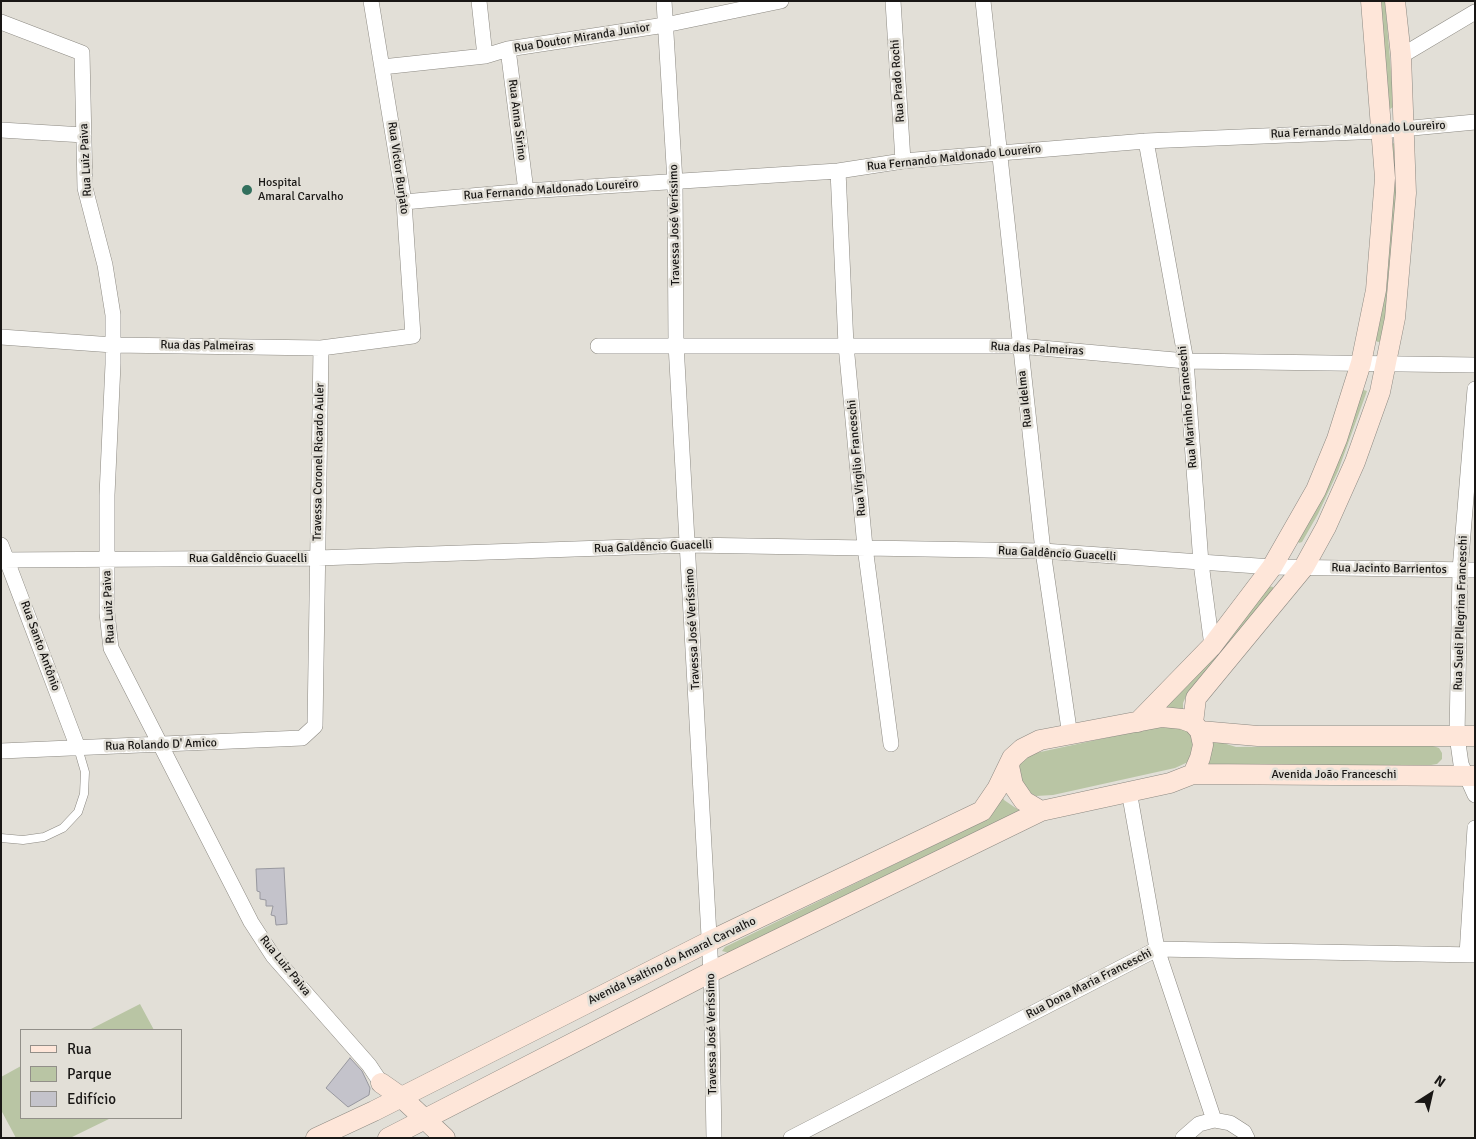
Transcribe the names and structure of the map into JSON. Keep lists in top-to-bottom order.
{
  "streets": {
    "main road": ["Rua Luiz Paiva", "Avenida João Franceschi", "Avenida Isaltino do Amaral Carvalho"],
    "street": [
      "Rua Doutor Miranda Junior",
      "Rua Prado Rochi",
      "Rua Anna Sirino",
      "Rua Fernando Maldonado Loureiro",
      "Rua Victor Burjato",
      "Travessa José Veríssimo",
      "Rua das Palmeiras",
      "Rua Idelma",
      "Rua Marinho Franceschi",
      "Rua Virgilio Franceschi",
      "Travessa Coronel Ricardo Auler",
      "Rua Galdêncio Guacelli",
      "Rua Jacinto Barrientos",
      "Rua Sueli Pllegrina Franceschi",
      "Rua Santo Antônio",
      "Rua Rolando D' Amico",
      "Rua Dona Maria Franceschi"
    ]
  },
  "crossings": [
    ["Rua Doutor Miranda Junior", "Rua Anna Sirino"],
    ["Rua Doutor Miranda Junior", "Rua Victor Burjato"],
    ["Rua Doutor Miranda Junior", "Travessa José Veríssimo"],
    ["Rua Prado Rochi", "Rua Fernando Maldonado Loureiro"],
    ["Rua Anna Sirino", "Rua Fernando Maldonado Loureiro"],
    ["Rua Fernando Maldonado Loureiro", "Rua Victor Burjato"],
    ["Rua Fernando Maldonado Loureiro", "Travessa José Veríssimo"],
    ["Rua Fernando Maldonado Loureiro", "Rua Idelma"],
    ["Rua Fernando Maldonado Loureiro", "Rua Marinho Franceschi"],
    ["Rua Fernando Maldonado Loureiro", "Rua Virgilio Franceschi"],
    ["Rua Luiz Paiva", "Rua das Palmeiras"],
    ["Rua Luiz Paiva", "Rua Galdêncio Guacelli"],
    ["Rua Luiz Paiva", "Rua Rolando D' Amico"],
    ["Rua Luiz Paiva", "Avenida Isaltino do Amaral Carvalho"],
    ["Rua Victor Burjato", "Rua das Palmeiras"],
    ["Travessa José Veríssimo", "Rua das Palmeiras"],
    ["Travessa José Veríssimo", "Rua Galdêncio Guacelli"],
    ["Travessa José Veríssimo", "Avenida Isaltino do Amaral Carvalho"],
    ["Rua das Palmeiras", "Rua Idelma"],
    ["Rua das Palmeiras", "Rua Marinho Franceschi"],
    ["Rua das Palmeiras", "Rua Virgilio Franceschi"],
    ["Rua das Palmeiras", "Travessa Coronel Ricardo Auler"],
    ["Rua Idelma", "Rua Galdêncio Guacelli"],
    ["Rua Idelma", "Avenida Isaltino do Amaral Carvalho"],
    ["Rua Marinho Franceschi", "Rua Galdêncio Guacelli"],
    ["Rua Virgilio Franceschi", "Rua Galdêncio Guacelli"],
    ["Travessa Coronel Ricardo Auler", "Rua Galdêncio Guacelli"],
    ["Travessa Coronel Ricardo Auler", "Rua Rolando D' Amico"],
    ["Rua Galdêncio Guacelli", "Rua Jacinto Barrientos"],
    ["Rua Galdêncio Guacelli", "Rua Santo Antônio"],
    ["Rua Jacinto Barrientos", "Rua Sueli Pllegrina Franceschi"],
    ["Rua Sueli Pllegrina Franceschi", "Avenida João Franceschi"],
    ["Rua Santo Antônio", "Rua Rolando D' Amico"]
  ],
  "places": ["Hospital Amaral Carvalho"],
  "legend": ["Rua", "Parque", "Edifício"],
  "north": "top right"
}
